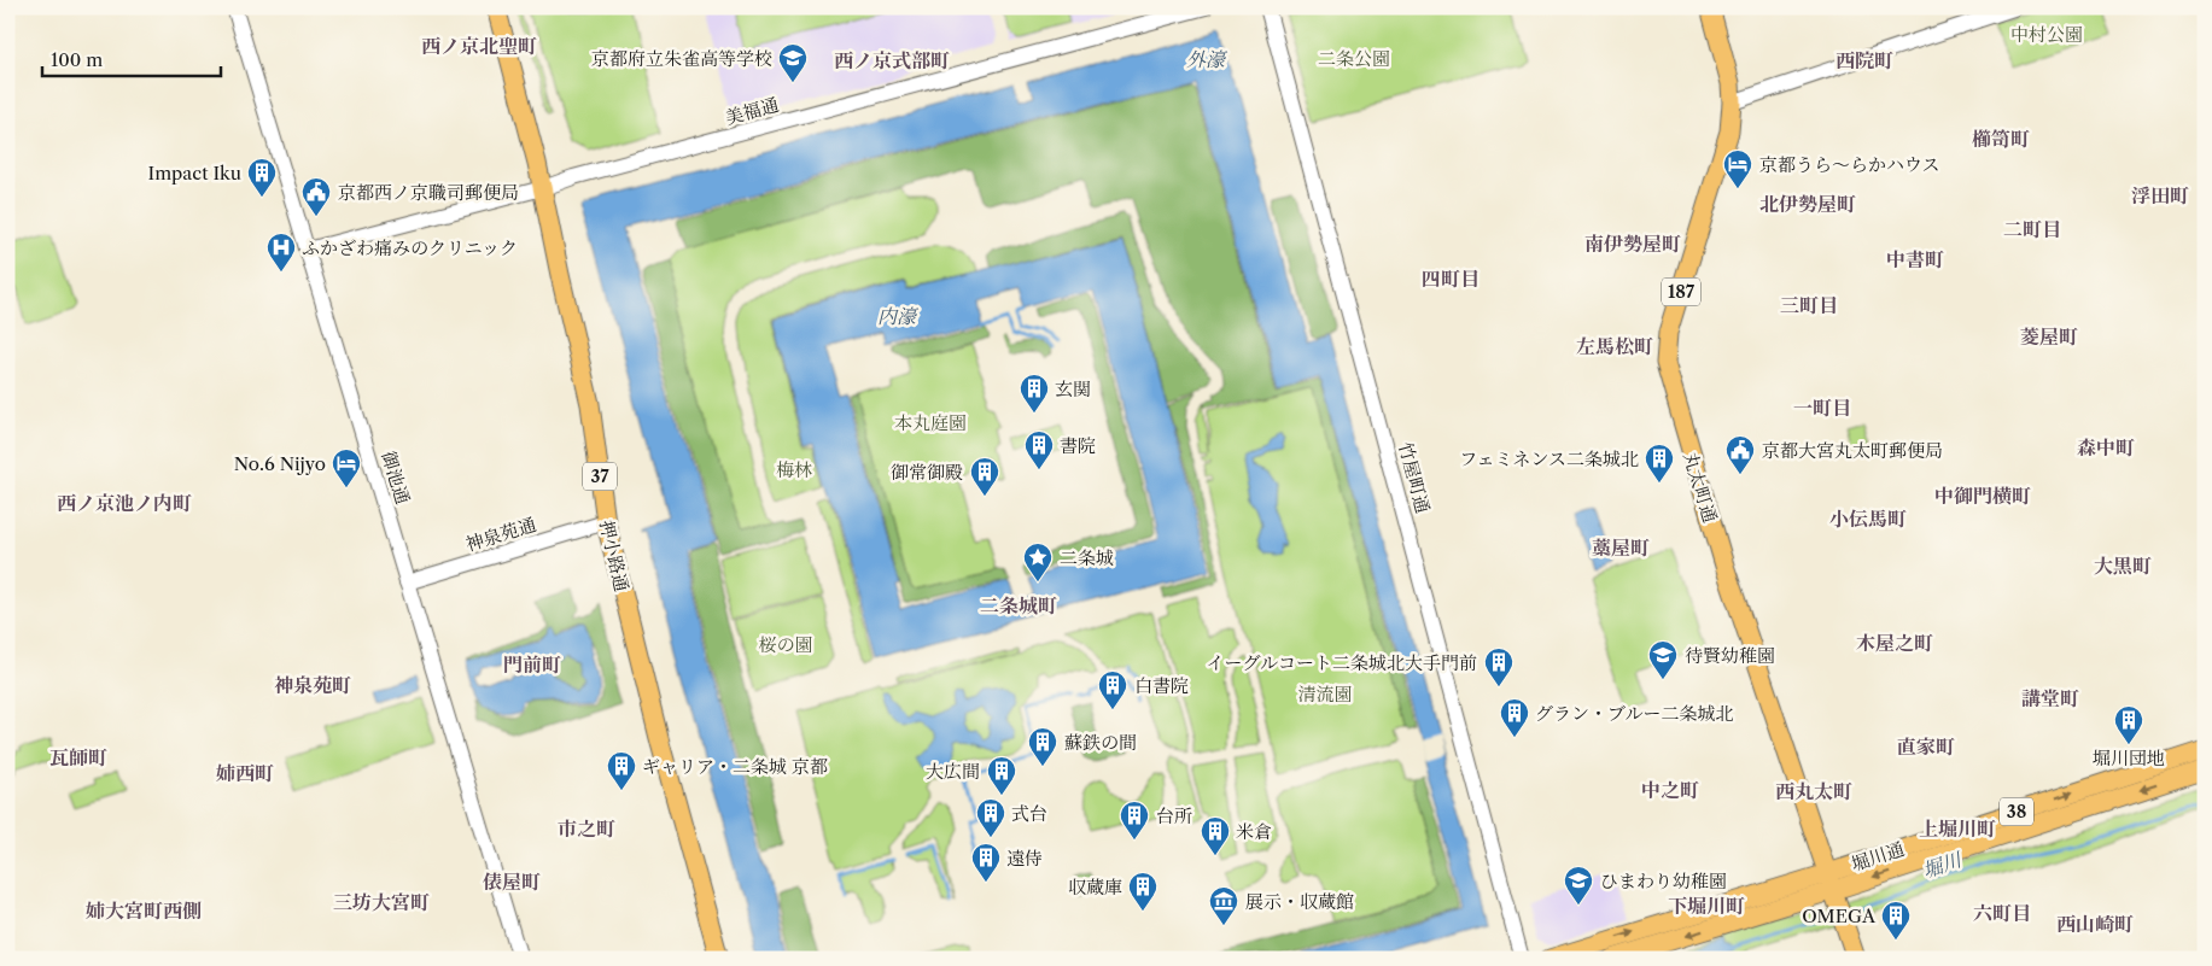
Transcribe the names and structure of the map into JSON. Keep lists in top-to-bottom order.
{
  "streets": {
    "main road": [
      "187",
      "37",
      "丸太町通",
      "押小路通",
      "38",
      "堀川通"
    ],
    "street": [
      "美福通",
      "御池通",
      "竹屋町通",
      "神泉苑通"
    ]
  },
  "crossings": [
    ["美福通", "御池通"],
    ["美福通", "押小路通"],
    ["御池通", "神泉苑通"],
    ["丸太町通", "堀川通"],
    ["神泉苑通", "押小路通"]
  ],
  "districts": [
    "西ノ京北聖町",
    "西ノ京式部町",
    "西院町",
    "櫛笥町",
    "浮田町",
    "北伊勢屋町",
    "二町目",
    "南伊勢屋町",
    "中書町",
    "四町目",
    "三町目",
    "菱屋町",
    "左馬松町",
    "一町目",
    "森中町",
    "中御門横町",
    "西ノ京池ノ内町",
    "小伝馬町",
    "藁屋町",
    "大黒町",
    "二条城町",
    "木屋之町",
    "門前町",
    "神泉苑町",
    "講堂町",
    "直家町",
    "瓦師町",
    "姉西町",
    "中之町",
    "西丸太町",
    "市之町",
    "上堀川町",
    "俵屋町",
    "三坊大宮町",
    "下堀川町",
    "姉大宮町西側",
    "六町目",
    "西山崎町"
  ],
  "water": ["外濠", "内濠", "堀川"],
  "parks": [
    "中村公園",
    "二条公園",
    "本丸庭園",
    "梅林",
    "桜の園",
    "清流園"
  ],
  "places": {
    "school or university": ["京都府立朱雀高等学校", "待賢幼稚園", "ひまわり幼稚園"],
    "hotel": ["京都うら〜らかハウス", "No.6 Nijyo"],
    "building": [
      "Impact Iku",
      "玄関",
      "書院",
      "フェミネンス二条城北",
      "御常御殿",
      "イーグルコート二条城北大手門前",
      "白書院",
      "グラン・ブルー二条城北",
      "堀川団地",
      "蘇鉄の間",
      "ギャリア・二条城 京都",
      "大広間",
      "式台",
      "台所",
      "米倉",
      "遠侍",
      "収蔵庫",
      "OMEGA"
    ],
    "public building": ["京都西ノ京職司郵便局", "京都大宮丸太町郵便局"],
    "hospital": ["ふかざわ痛みのクリニック"],
    "place": ["二条城"],
    "museum": ["展示・収蔵館"]
  },
  "scale_bar": "100 m"
}
